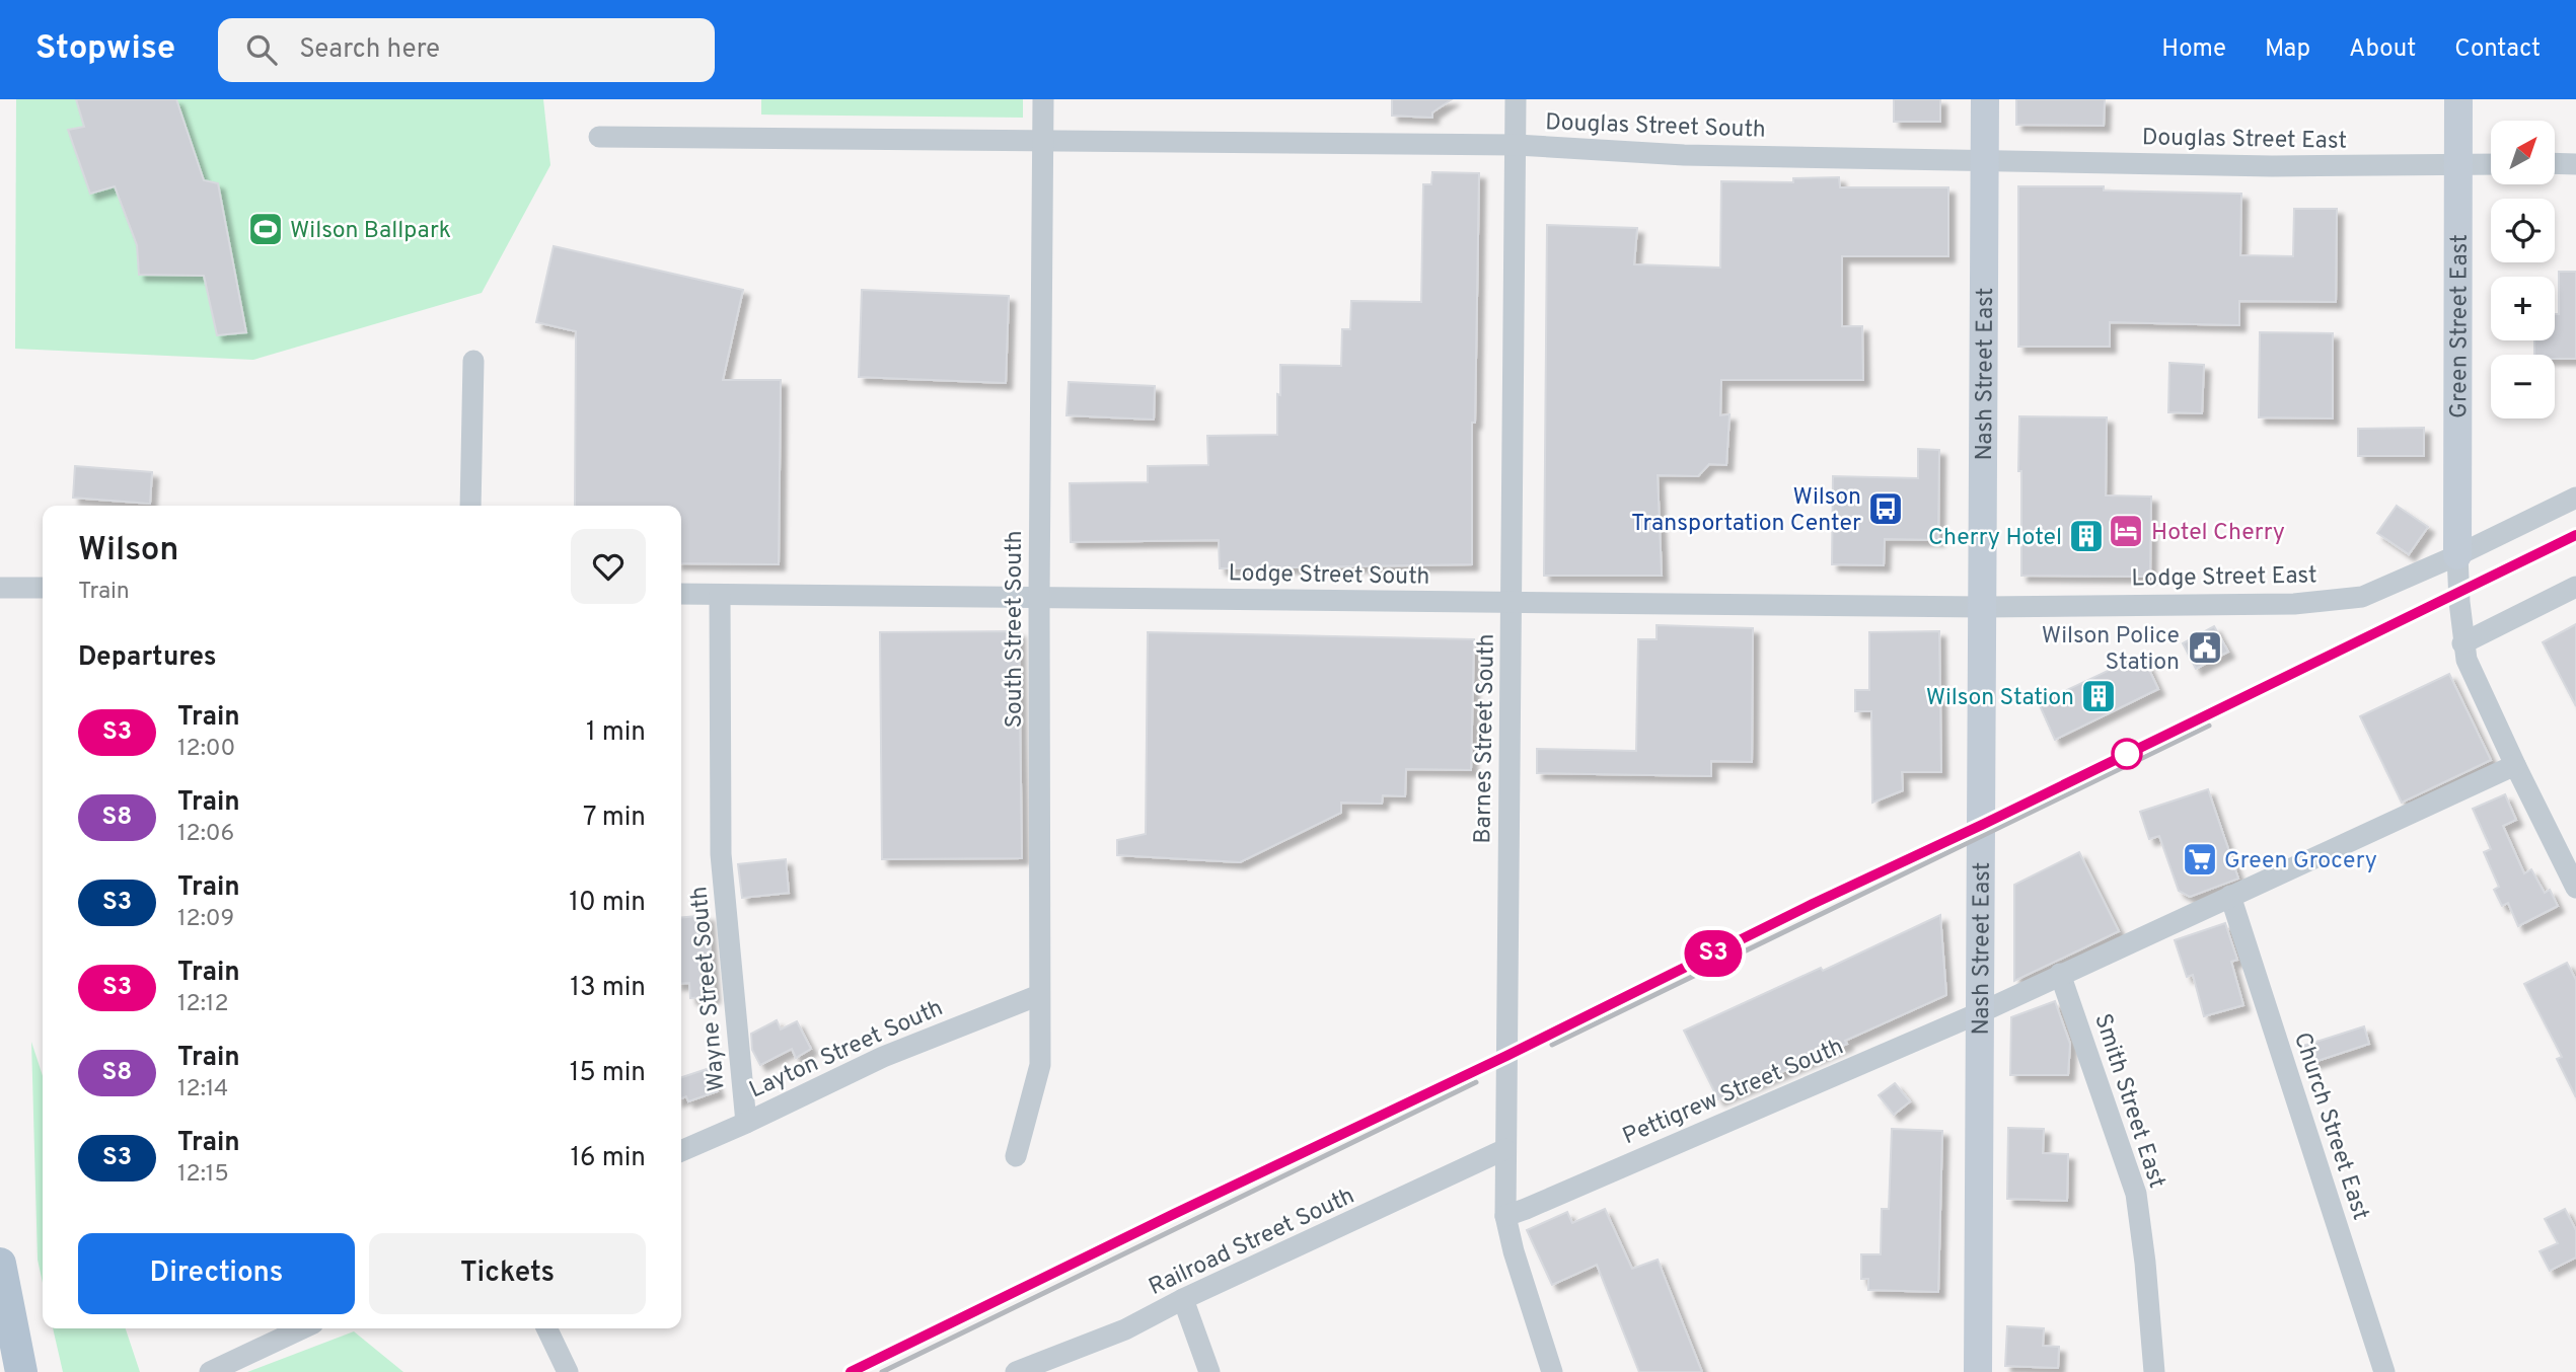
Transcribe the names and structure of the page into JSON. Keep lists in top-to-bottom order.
{
  "streets": {
    "main road": ["Green Street East", "Nash Street East"],
    "street": [
      "Douglas Street South",
      "Douglas Street East",
      "Lodge Street South",
      "Lodge Street East",
      "South Street South",
      "Barnes Street South",
      "Wayne Street South",
      "Layton Street South",
      "Pettigrew Street South",
      "Smith Street East",
      "Church Street East",
      "Railroad Street South"
    ]
  },
  "crossings": [
    ["Douglas Street South", "Douglas Street East"],
    ["Douglas Street South", "Nash Street East"],
    ["Douglas Street South", "South Street South"],
    ["Douglas Street South", "Barnes Street South"],
    ["Douglas Street East", "Green Street East"],
    ["Douglas Street East", "Nash Street East"],
    ["Green Street East", "Lodge Street East"],
    ["Nash Street East", "Lodge Street South"],
    ["Nash Street East", "Lodge Street East"],
    ["Nash Street East", "Pettigrew Street South"],
    ["Lodge Street South", "Lodge Street East"],
    ["Lodge Street South", "South Street South"],
    ["Lodge Street South", "Barnes Street South"],
    ["Lodge Street South", "Wayne Street South"],
    ["South Street South", "Layton Street South"],
    ["Barnes Street South", "Pettigrew Street South"],
    ["Barnes Street South", "Railroad Street South"],
    ["Wayne Street South", "Layton Street South"],
    ["Pettigrew Street South", "Smith Street East"],
    ["Pettigrew Street South", "Church Street East"]
  ],
  "places": {
    "sports": ["Wilson Ballpark"],
    "bus stop": ["Wilson Transportation Center"],
    "hotel": ["Hotel Cherry"],
    "building": ["Cherry Hotel", "Wilson Station"],
    "public building": ["Wilson Police Station"],
    "supermarket": ["Green Grocery"]
  },
  "north": "top right",
  "page": {
    "header": "Stopwise",
    "search": "Search here",
    "nav": [
      "Home",
      "Map",
      "About",
      "Contact"
    ],
    "on_map": "S3",
    "map_buttons": ["+", "−"],
    "heading": [
      ["Wilson", "Train"],
      "Departures"
    ],
    "list": [
      {
        "mark": "S3",
        "name": "Train",
        "note": "12:00",
        "value": "1 min"
      },
      {
        "mark": "S8",
        "name": "Train",
        "note": "12:06",
        "value": "7 min"
      },
      {
        "mark": "S3",
        "name": "Train",
        "note": "12:09",
        "value": "10 min"
      },
      {
        "mark": "S3",
        "name": "Train",
        "note": "12:12",
        "value": "13 min"
      },
      {
        "mark": "S8",
        "name": "Train",
        "note": "12:14",
        "value": "15 min"
      },
      {
        "mark": "S3",
        "name": "Train",
        "note": "12:15",
        "value": "16 min"
      }
    ],
    "buttons": ["Directions", "Tickets"]
  }
}
